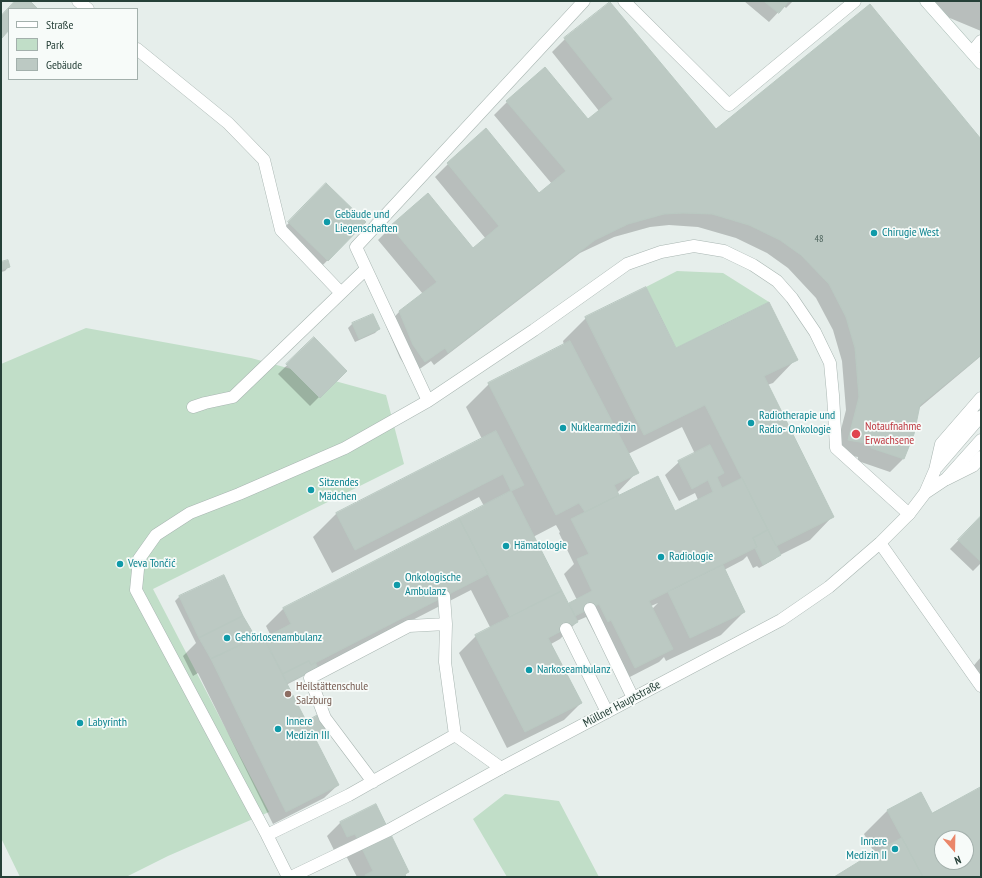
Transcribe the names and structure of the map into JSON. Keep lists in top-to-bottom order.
{
  "streets": {
    "street": ["Müllner Hauptstraße"]
  },
  "places": [
    "Gebäude und Liegenschaften",
    "Chirugie West",
    "Radiotherapie und Radio- Onkologie",
    "Nuklearmedizin",
    "Notaufnahme Erwachsene",
    "Sitzendes Mädchen",
    "Hämatologie",
    "Radiologie",
    "Veva Tončić",
    "Onkologische Ambulanz",
    "Gehörlosenambulanz",
    "Narkoseambulanz",
    "Heilstättenschule Salzburg",
    "Labyrinth",
    "Innere Medizin III",
    "Innere Medizin II"
  ],
  "house_numbers": ["48"],
  "legend": ["Straße", "Park", "Gebäude"],
  "north": "bottom"
}
